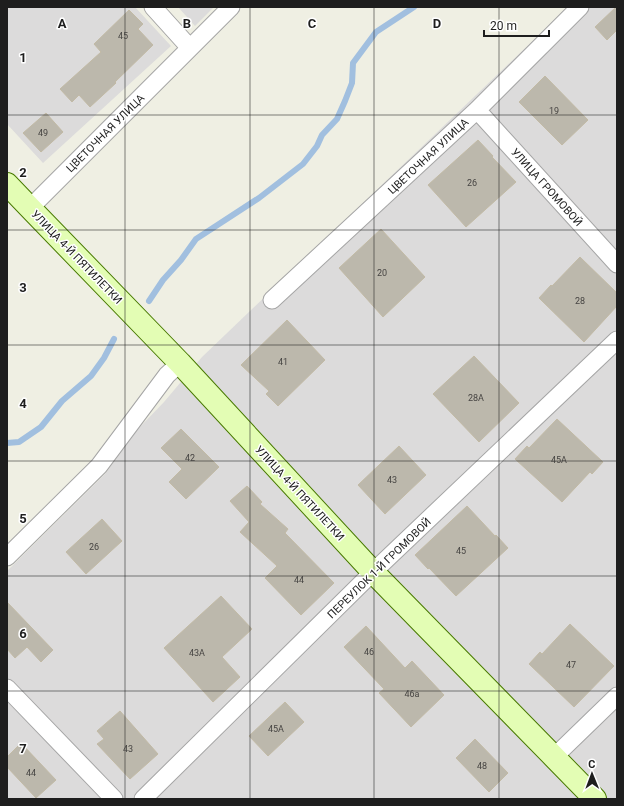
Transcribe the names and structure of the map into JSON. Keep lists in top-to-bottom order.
{
  "streets": {
    "street": [
      "ЦВЕТОЧНАЯ УЛИЦА",
      "УЛИЦА ГРОМОВОЙ",
      "УЛИЦА 4-Й ПЯТИЛЕТКИ",
      "ПЕРЕУЛОК 1-Й ГРОМОВОЙ"
    ]
  },
  "crossings": [
    ["ЦВЕТОЧНАЯ УЛИЦА", "УЛИЦА ГРОМОВОЙ"],
    ["ЦВЕТОЧНАЯ УЛИЦА", "УЛИЦА 4-Й ПЯТИЛЕТКИ"],
    ["УЛИЦА 4-Й ПЯТИЛЕТКИ", "ПЕРЕУЛОК 1-Й ГРОМОВОЙ"]
  ],
  "house_numbers": [
    "45",
    "19",
    "49",
    "26",
    "20",
    "28",
    "41",
    "28А",
    "42",
    "45А",
    "43",
    "26",
    "45",
    "44",
    "46",
    "43А",
    "47",
    "46а",
    "45А",
    "43",
    "48",
    "44"
  ],
  "scale_bar": "20 m",
  "north": "top",
  "grid": {
    "columns": [
      "A",
      "B",
      "C",
      "D"
    ],
    "rows": [
      "1",
      "2",
      "3",
      "4",
      "5",
      "6",
      "7"
    ]
  }
}
